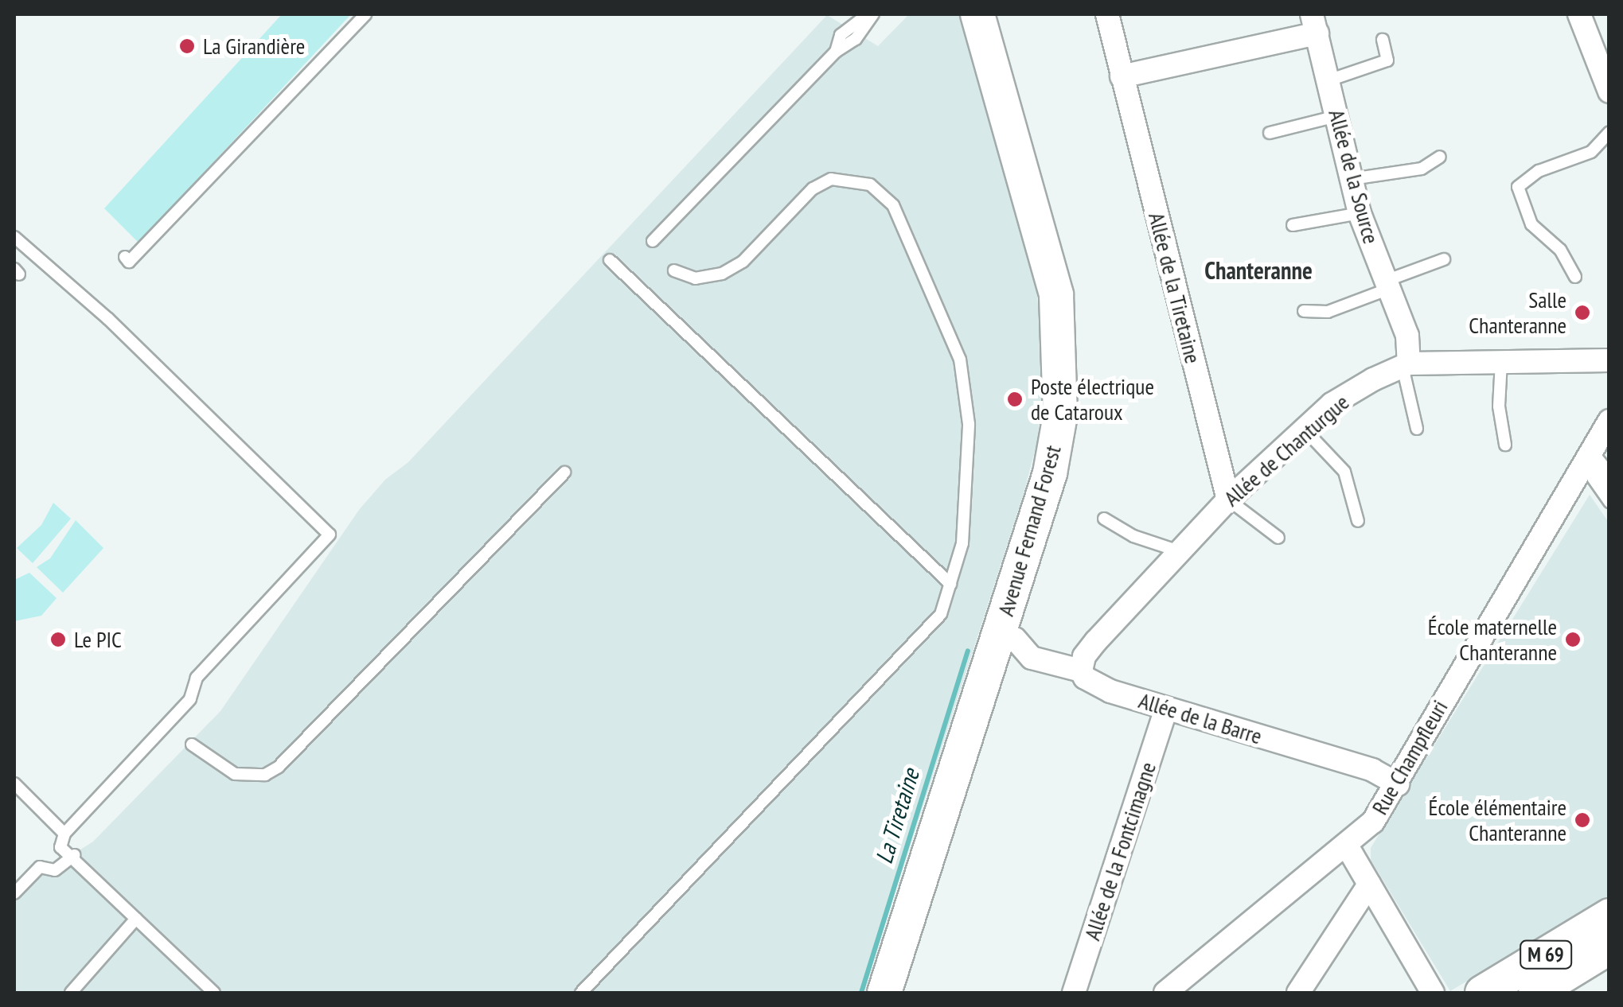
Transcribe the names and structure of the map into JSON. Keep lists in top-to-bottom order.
{
  "streets": {
    "main road": ["Avenue Fernand Forest", "M 69"],
    "street": [
      "Allée de la Source",
      "Allée de la Tiretaine",
      "Allée de Chanturgue",
      "Allée de la Barre",
      "Rue Champfleuri",
      "Allée de la Fontcimagne"
    ]
  },
  "crossings": [
    ["Allée de la Source", "Allée de la Tiretaine"],
    ["Allée de la Source", "Allée de Chanturgue"],
    ["Allée de la Tiretaine", "Allée de Chanturgue"],
    ["Allée de Chanturgue", "Allée de la Barre"],
    ["Avenue Fernand Forest", "Allée de la Barre"],
    ["Allée de la Barre", "Rue Champfleuri"],
    ["Allée de la Barre", "Allée de la Fontcimagne"]
  ],
  "districts": ["Chanteranne"],
  "water": ["La Tiretaine"],
  "places": [
    "La Girandière",
    "Salle Chanteranne",
    "Poste électrique de Cataroux",
    "Le PIC",
    "École maternelle Chanteranne",
    "École élémentaire Chanteranne"
  ]
}
